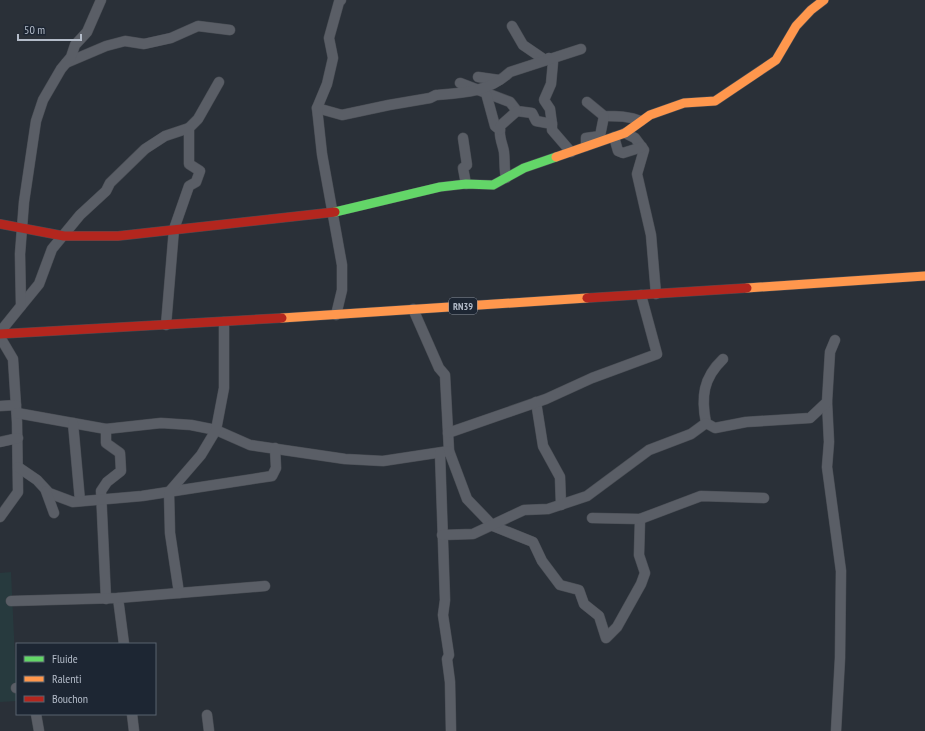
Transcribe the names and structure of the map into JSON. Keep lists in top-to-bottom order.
{
  "streets": {
    "main road": ["RN39"]
  },
  "legend": ["Fluide", "Ralenti", "Bouchon"],
  "scale_bar": "50 m"
}
